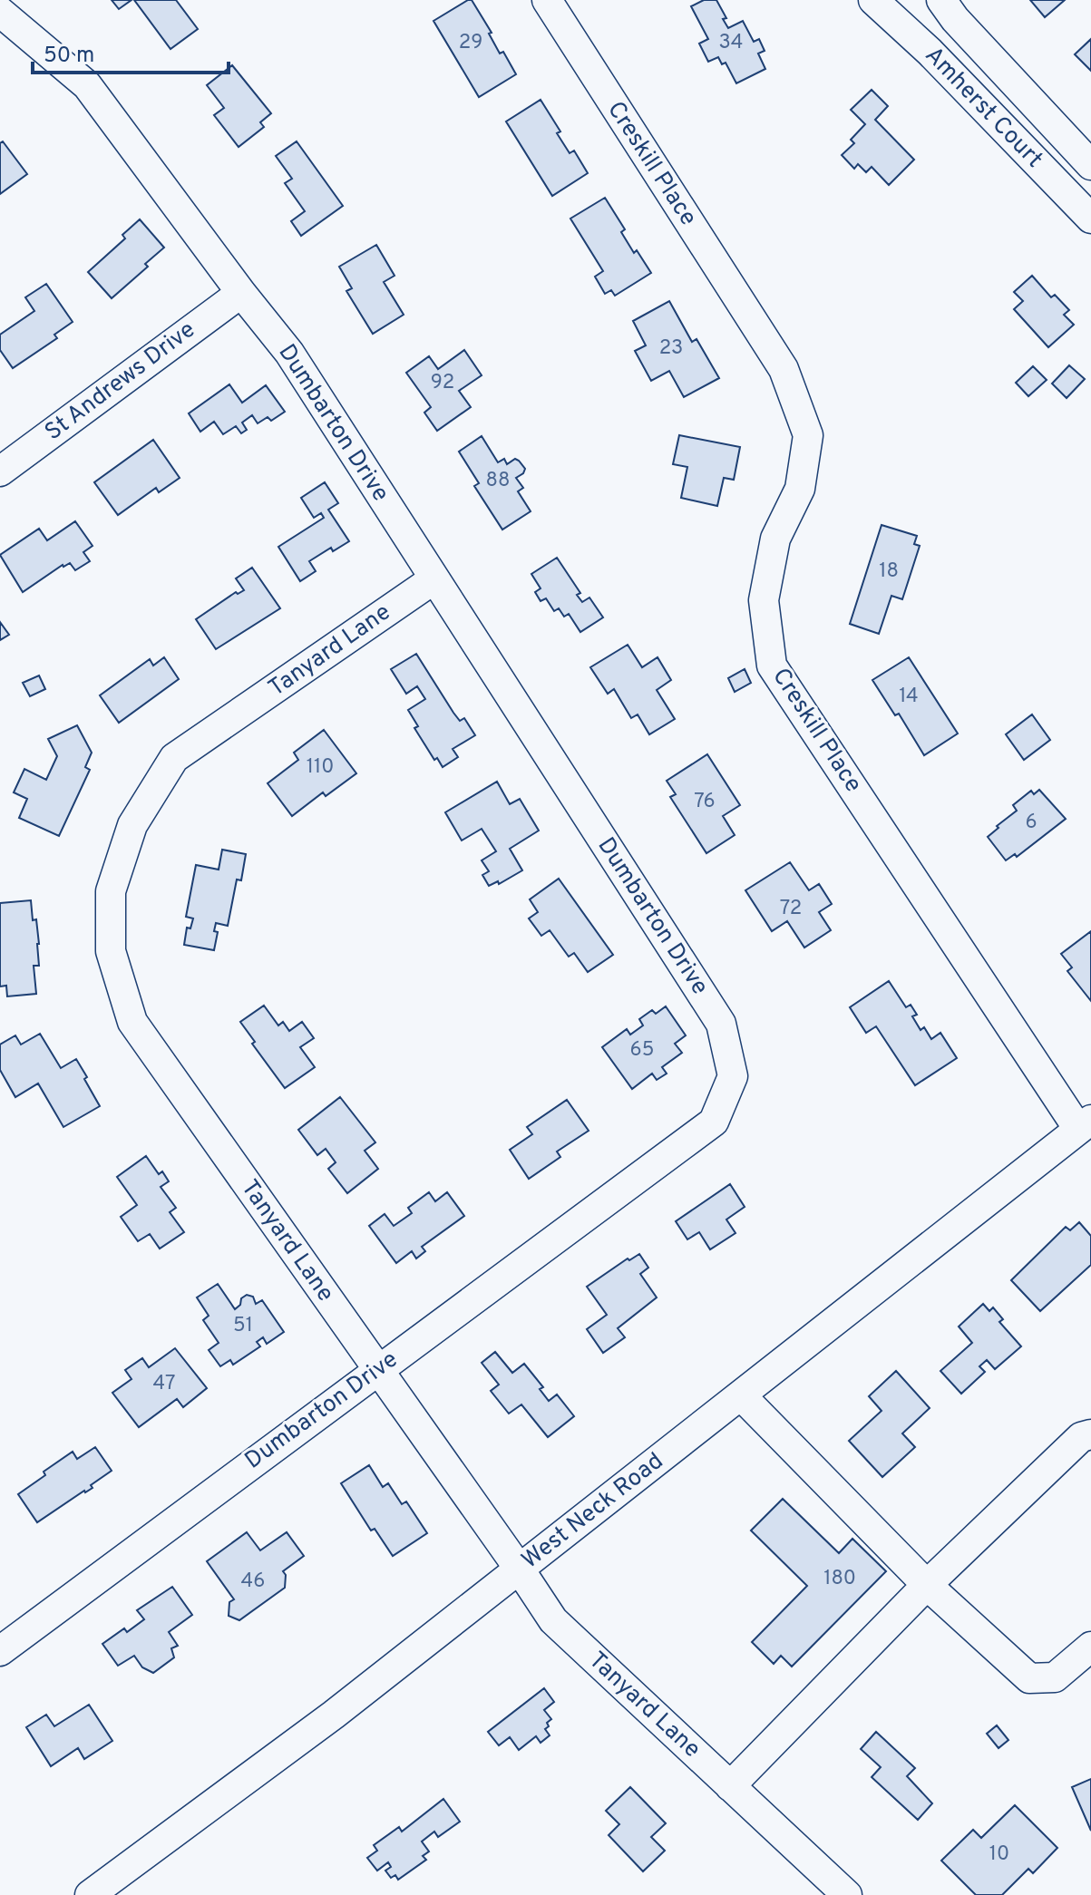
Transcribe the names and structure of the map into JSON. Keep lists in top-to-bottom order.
{
  "streets": {
    "street": [
      "Amherst Court",
      "Creskill Place",
      "St Andrews Drive",
      "Dumbarton Drive",
      "Tanyard Lane",
      "West Neck Road"
    ]
  },
  "crossings": [
    ["Creskill Place", "West Neck Road"],
    ["St Andrews Drive", "Dumbarton Drive"],
    ["Dumbarton Drive", "Tanyard Lane"],
    ["Tanyard Lane", "West Neck Road"]
  ],
  "house_numbers": [
    "29",
    "34",
    "23",
    "92",
    "88",
    "18",
    "14",
    "110",
    "76",
    "6",
    "72",
    "65",
    "51",
    "47",
    "180",
    "46",
    "10"
  ],
  "scale_bar": "50 m"
}
